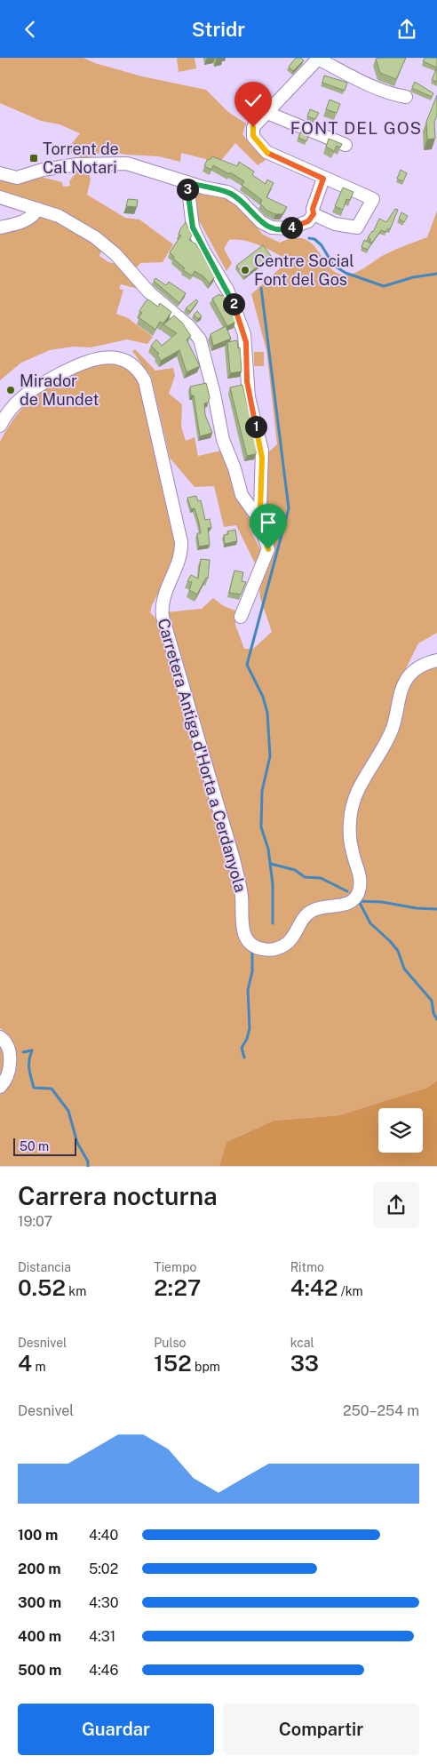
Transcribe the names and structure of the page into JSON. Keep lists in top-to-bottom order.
{
  "streets": {
    "street": ["Carretera Antiga d'Horta a Cerdanyola"]
  },
  "districts": ["FONT DEL GOS"],
  "places": {
    "transit": ["Torrent de Cal Notari"],
    "other": ["Centre Social Font del Gos", "Mirador de Mundet"]
  },
  "scale_bar": "50 m",
  "page": {
    "header": "Stridr",
    "pins": [
      "3",
      "4",
      "2",
      "1"
    ],
    "scale": "50 m",
    "heading": ["Carrera nocturna", "19:07"],
    "stats": [
      ["Distancia", "0.52 km"],
      ["Tiempo", "2:27"],
      ["Ritmo", "4:42 /km"],
      ["Desnivel", "4 m"],
      ["Pulso", "152 bpm"],
      ["kcal", "33"]
    ],
    "chart": ["Desnivel", "250–254 m"],
    "list": [
      {
        "name": "100 m",
        "note": "4:40"
      },
      {
        "name": "200 m",
        "note": "5:02"
      },
      {
        "name": "300 m",
        "note": "4:30"
      },
      {
        "name": "400 m",
        "note": "4:31"
      },
      {
        "name": "500 m",
        "note": "4:46"
      }
    ],
    "buttons": ["Guardar", "Compartir"]
  }
}
